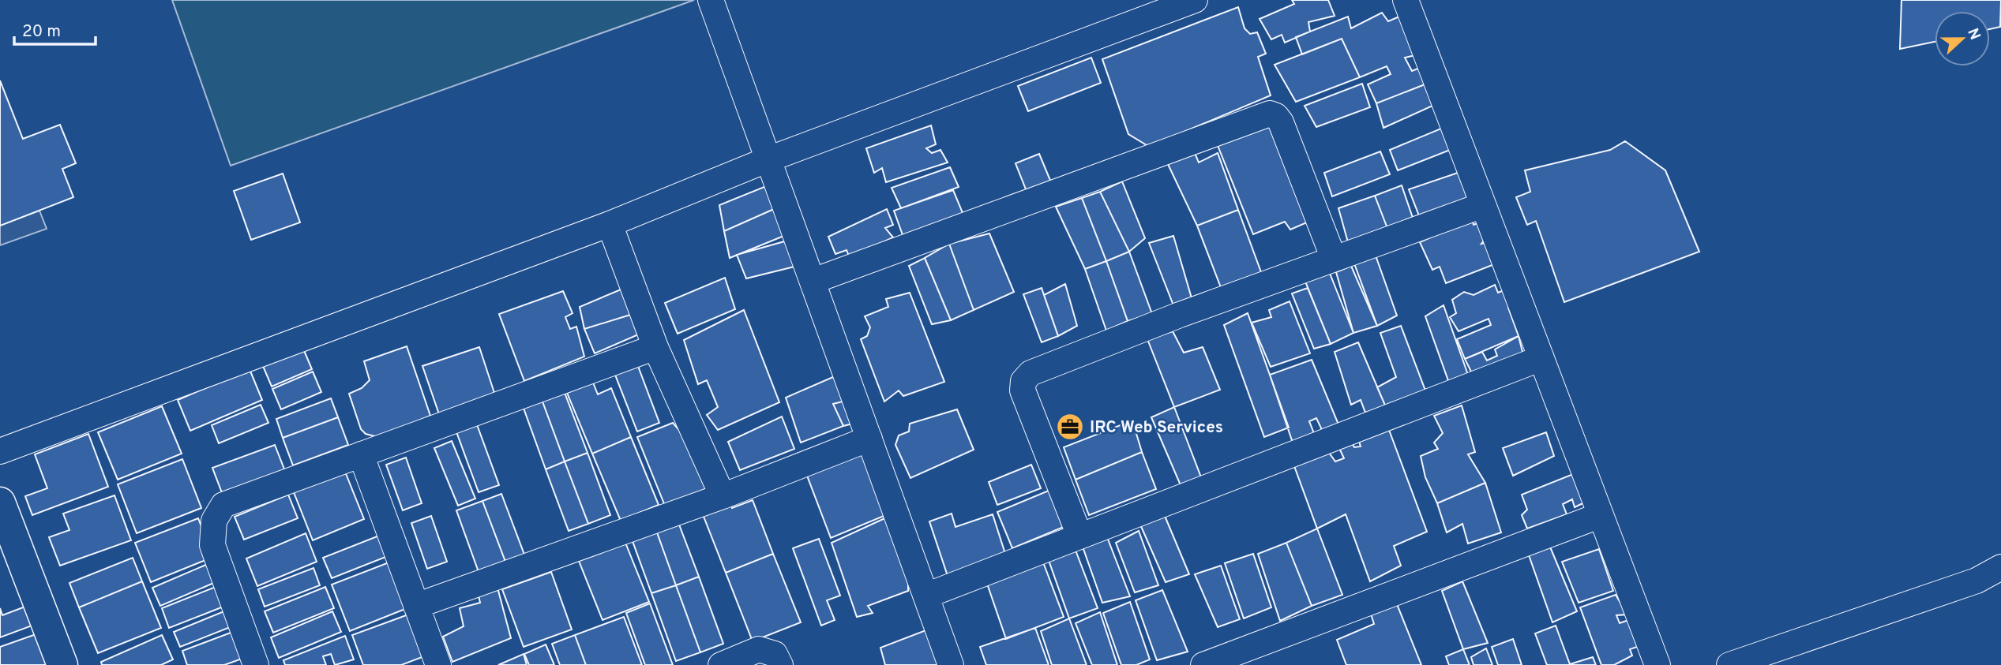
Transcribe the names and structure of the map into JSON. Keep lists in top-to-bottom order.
{
  "places": {
    "office": ["IRC Web Services"]
  },
  "scale_bar": "20 m",
  "north": "right"
}
